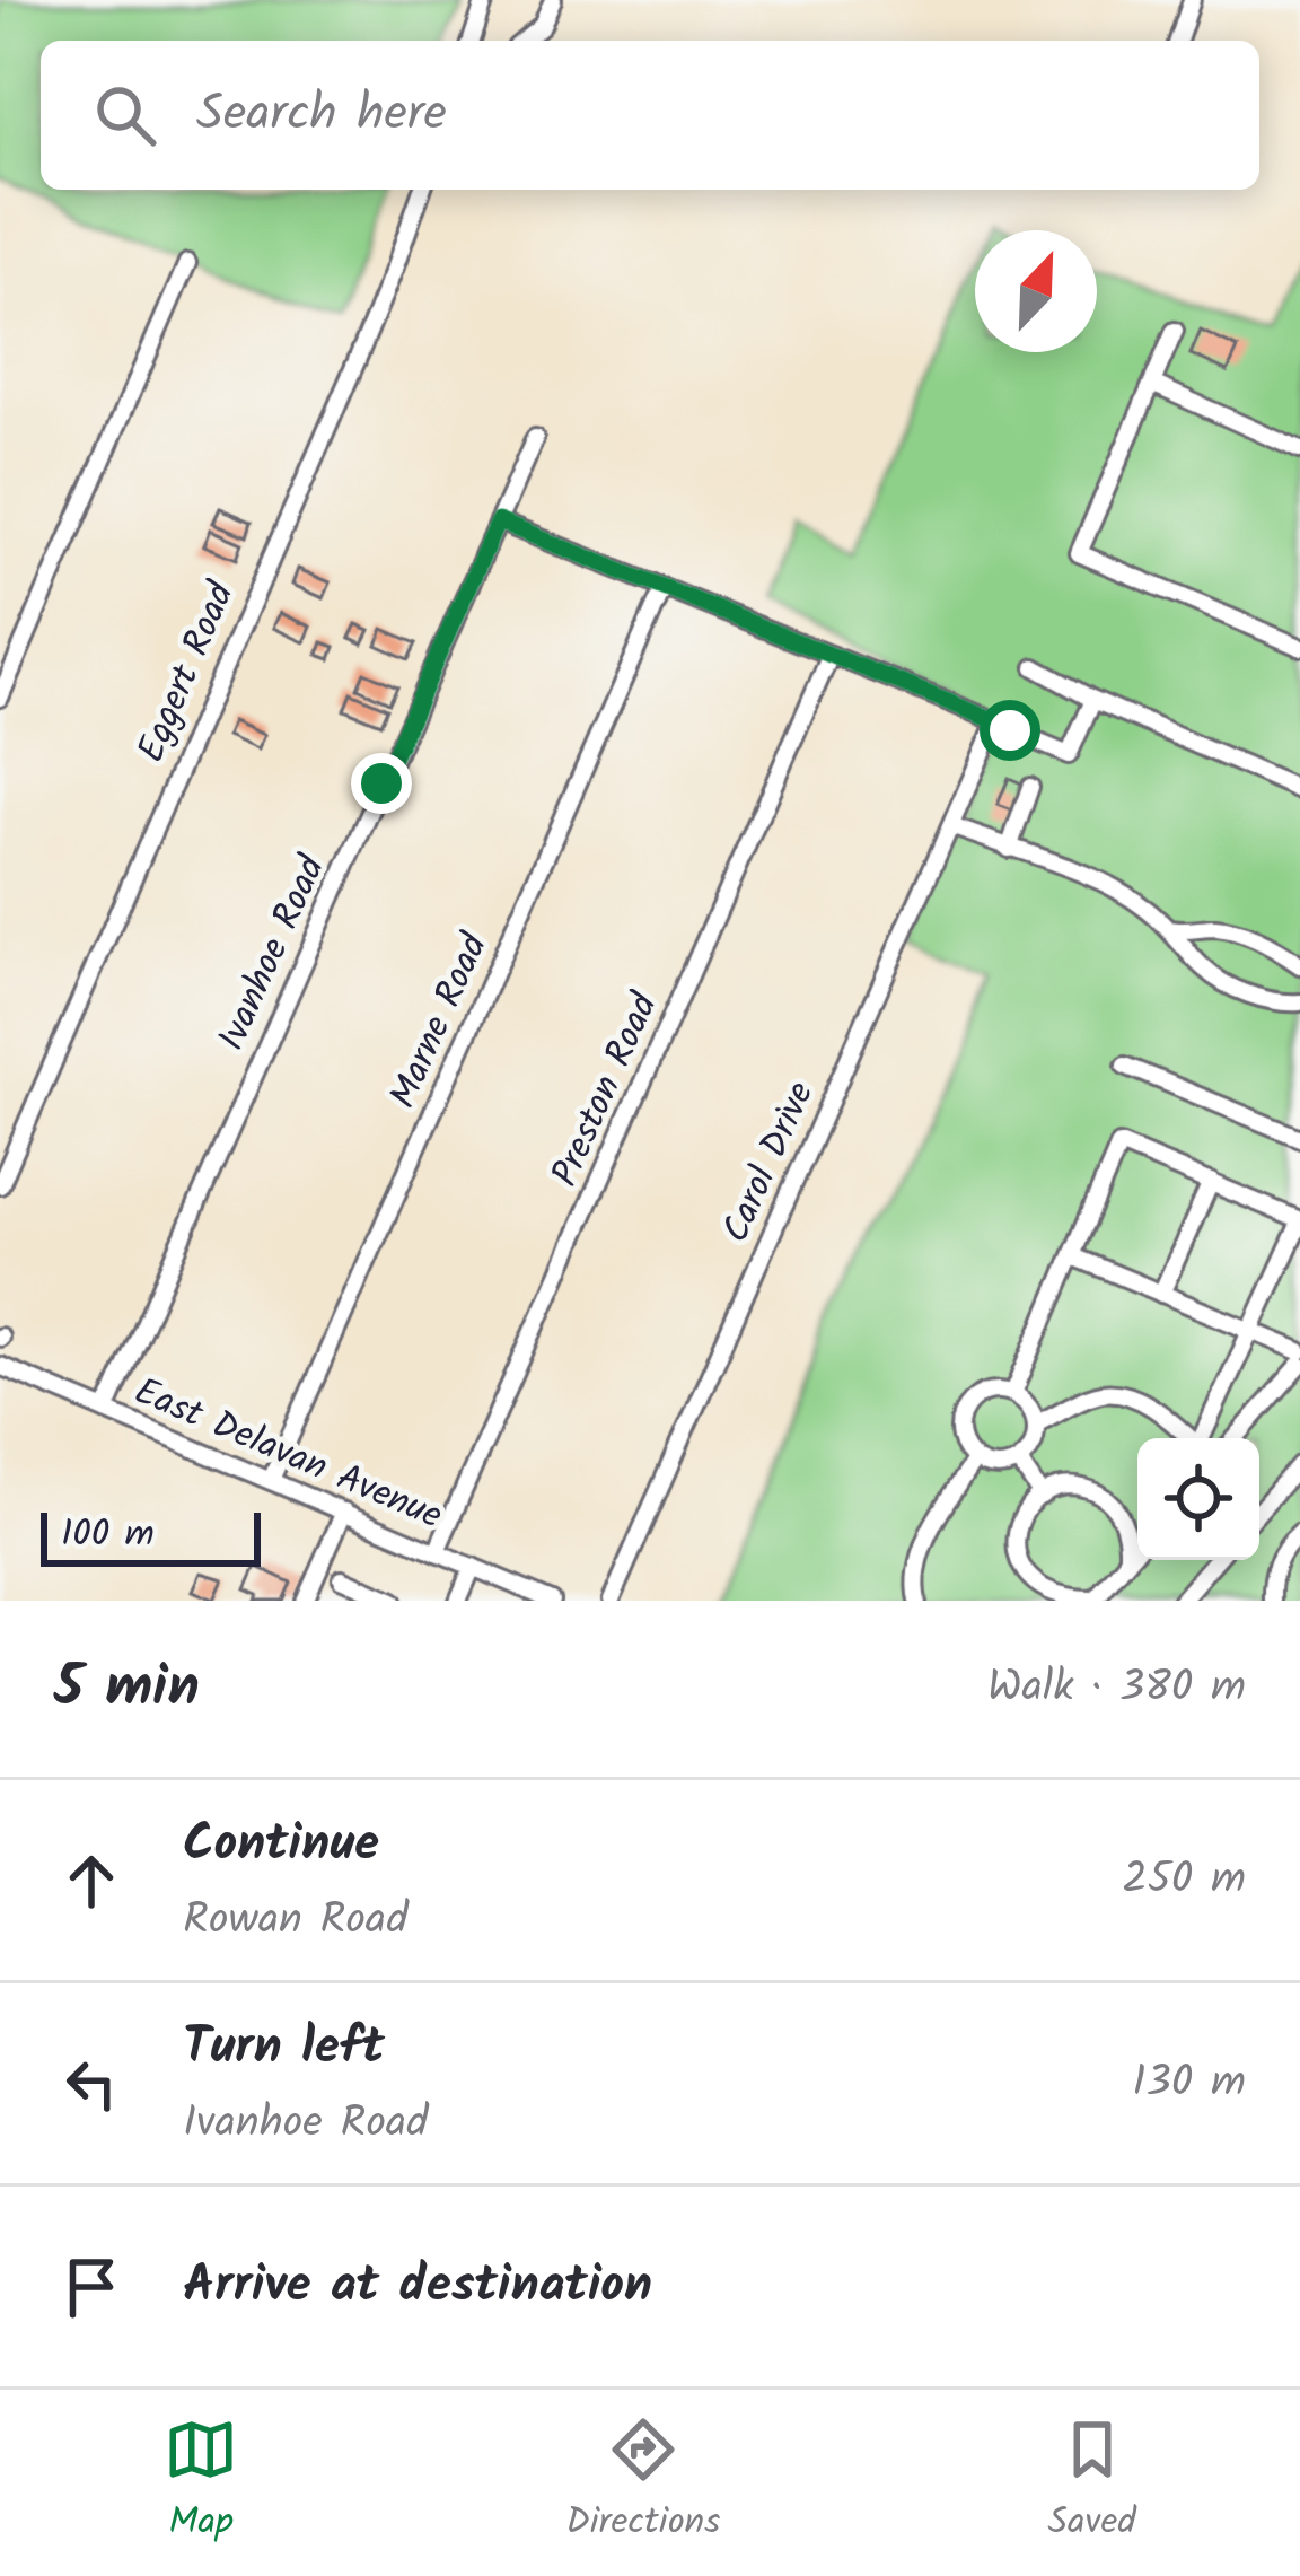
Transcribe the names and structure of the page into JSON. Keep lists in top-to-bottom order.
{
  "streets": {
    "street": [
      "Eggert Road",
      "Ivanhoe Road",
      "Marne Road",
      "Preston Road",
      "Carol Drive",
      "East Delavan Avenue"
    ]
  },
  "crossings": [
    ["Ivanhoe Road", "East Delavan Avenue"],
    ["Marne Road", "East Delavan Avenue"],
    ["Preston Road", "East Delavan Avenue"]
  ],
  "scale_bar": "100 m",
  "north": "top right",
  "page": {
    "search": "Search here",
    "scale": "100 m",
    "heading": ["5 min", "Walk · 380 m"],
    "list": [
      ["Continue", "Rowan Road", "250 m"],
      ["Turn left", "Ivanhoe Road", "130 m"],
      "Arrive at destination"
    ],
    "nav": ["Map", "Directions", "Saved"]
  }
}
